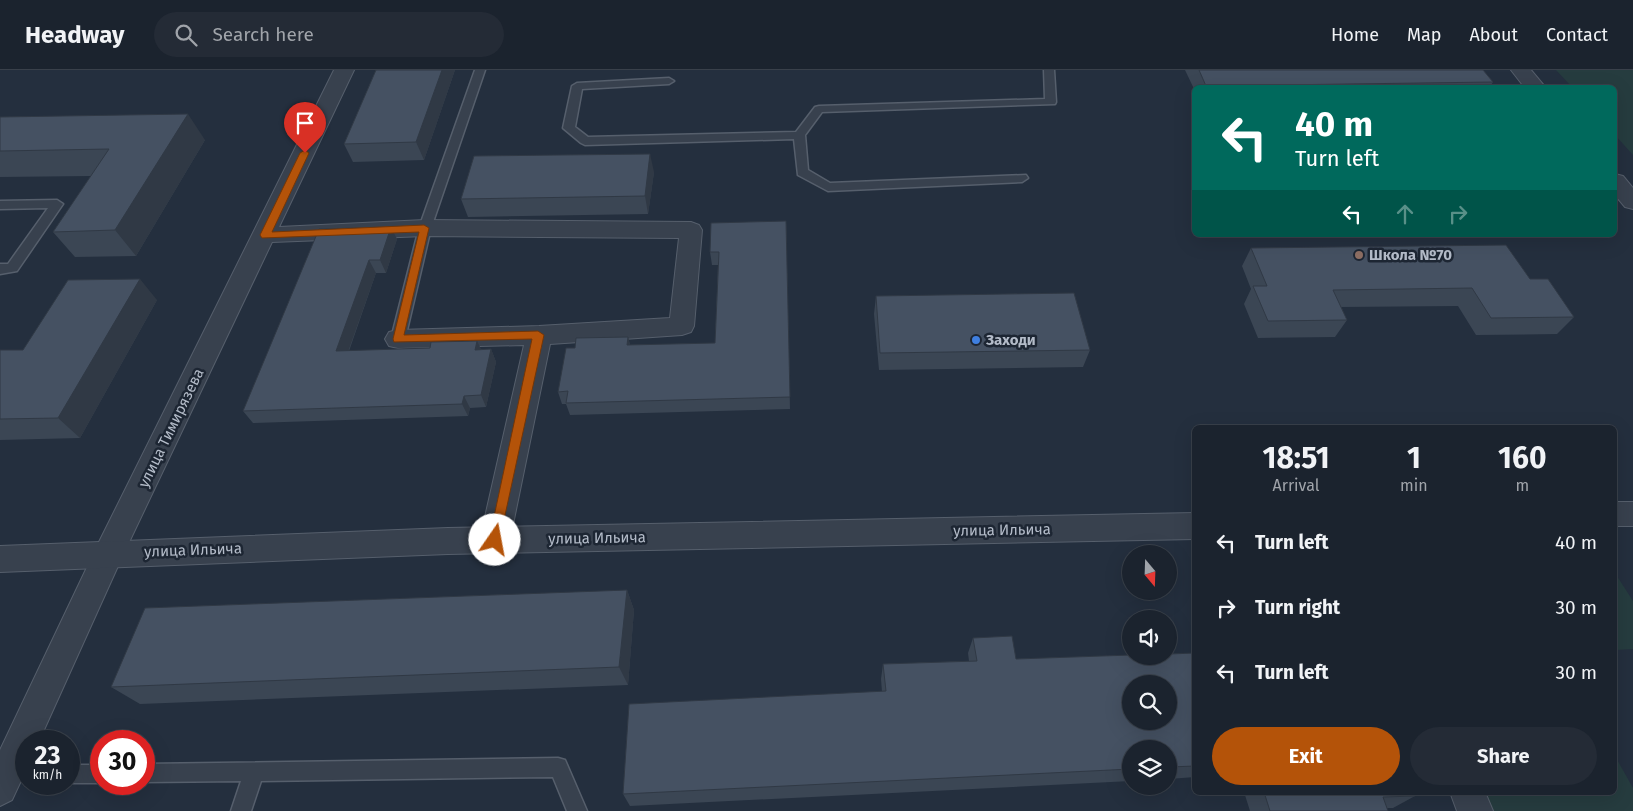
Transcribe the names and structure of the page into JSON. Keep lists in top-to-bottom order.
{
  "streets": {
    "street": ["улица Тимирязева", "улица Ильича"]
  },
  "crossings": [
    ["улица Тимирязева", "улица Ильича"]
  ],
  "places": ["Школа №70", "Заходи"],
  "north": "bottom",
  "page": {
    "header": "Headway",
    "search": "Search here",
    "nav": [
      "Home",
      "Map",
      "About",
      "Contact"
    ],
    "turn": ["40 m", "Turn left"],
    "eta": [
      "18:51",
      "Arrival",
      "1",
      "min",
      "160",
      "m"
    ],
    "list": [
      {
        "name": "Turn left",
        "value": "40 m"
      },
      {
        "name": "Turn right",
        "value": "30 m"
      },
      {
        "name": "Turn left",
        "value": "30 m"
      }
    ],
    "buttons": ["Exit", "Share"],
    "speed": "23 km/h",
    "limit": "30"
  }
}
